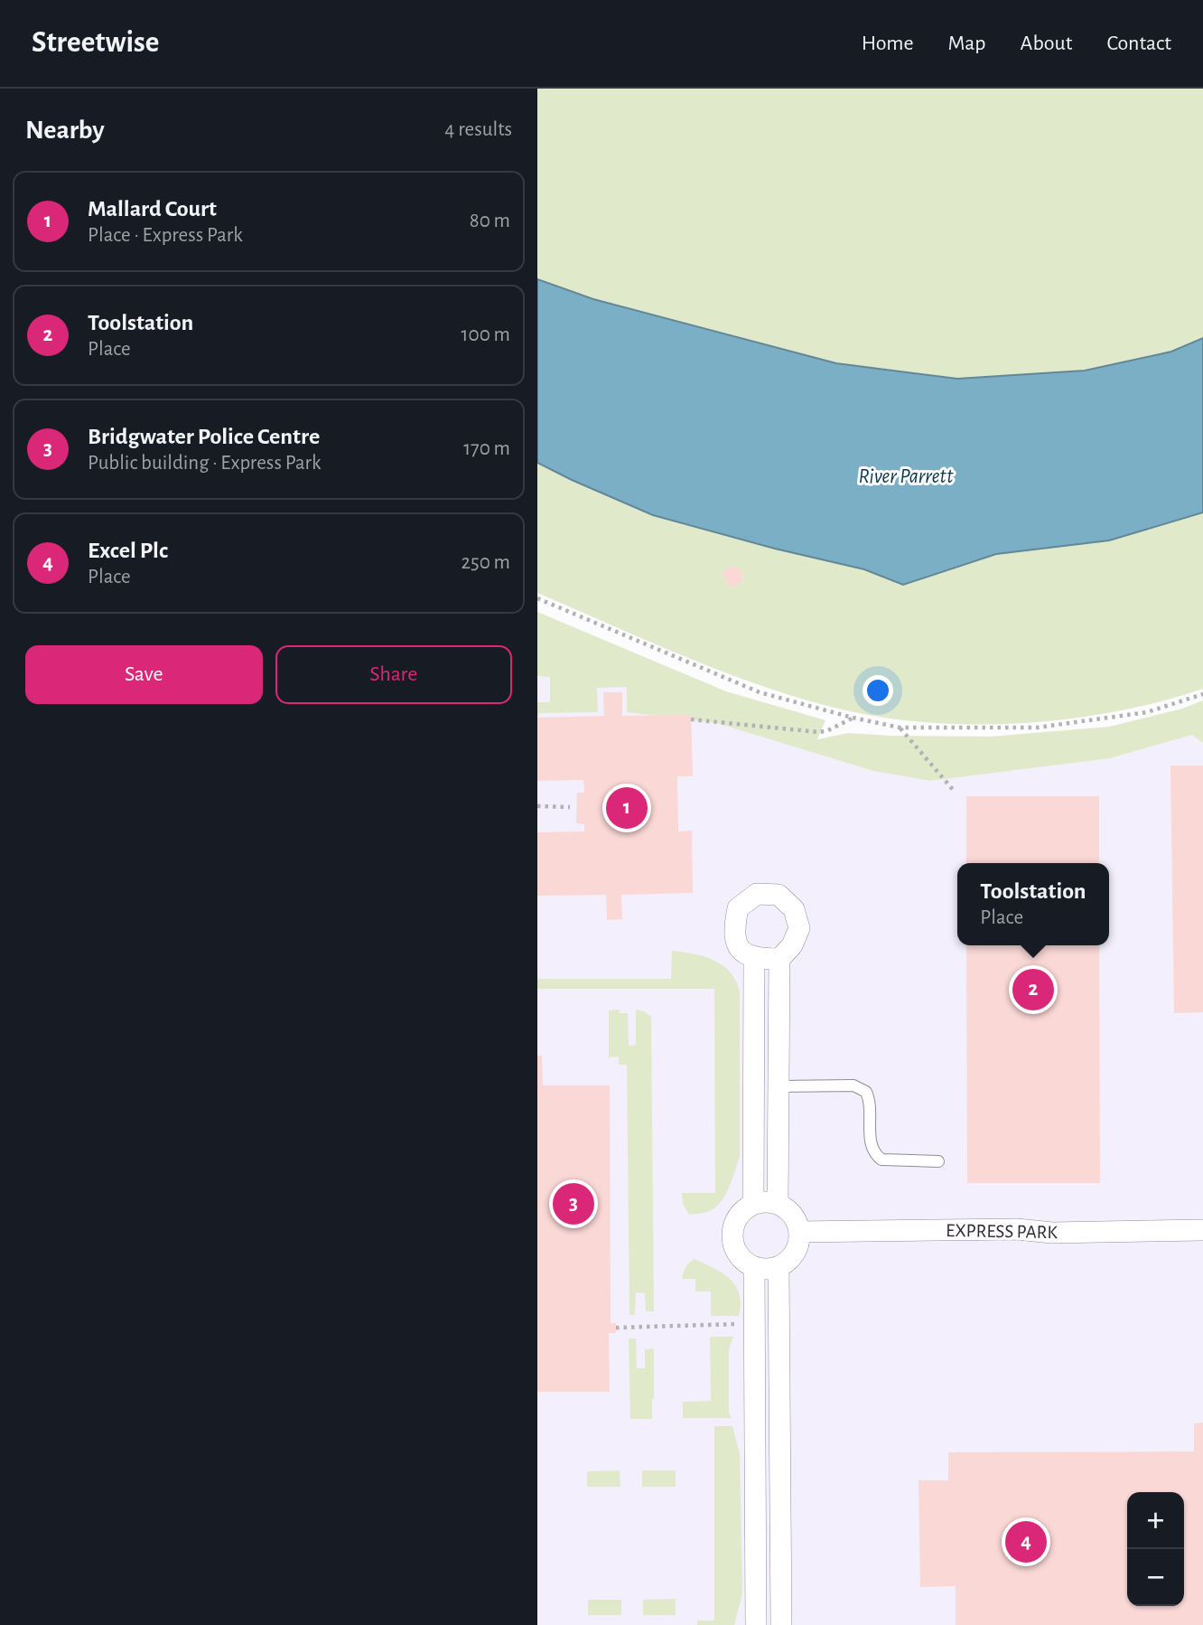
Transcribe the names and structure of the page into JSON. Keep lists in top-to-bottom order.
{
  "streets": {
    "street": ["EXPRESS PARK"]
  },
  "water": ["River Parrett"],
  "page": {
    "header": "Streetwise",
    "nav": [
      "Home",
      "Map",
      "About",
      "Contact"
    ],
    "heading": ["Nearby", "4 results"],
    "list": [
      {
        "mark": "1",
        "name": "Mallard Court",
        "note": "Place · Express Park",
        "value": "80 m"
      },
      {
        "mark": "2",
        "name": "Toolstation",
        "note": "Place",
        "value": "100 m"
      },
      {
        "mark": "3",
        "name": "Bridgwater Police Centre",
        "note": "Public building · Express Park",
        "value": "170 m"
      },
      {
        "mark": "4",
        "name": "Excel Plc",
        "note": "Place",
        "value": "250 m"
      }
    ],
    "buttons": ["Save", "Share"],
    "pins": [
      "1",
      "2",
      "3",
      "4"
    ],
    "popup": ["Toolstation", "Place"],
    "map_buttons": ["+", "−"]
  }
}
